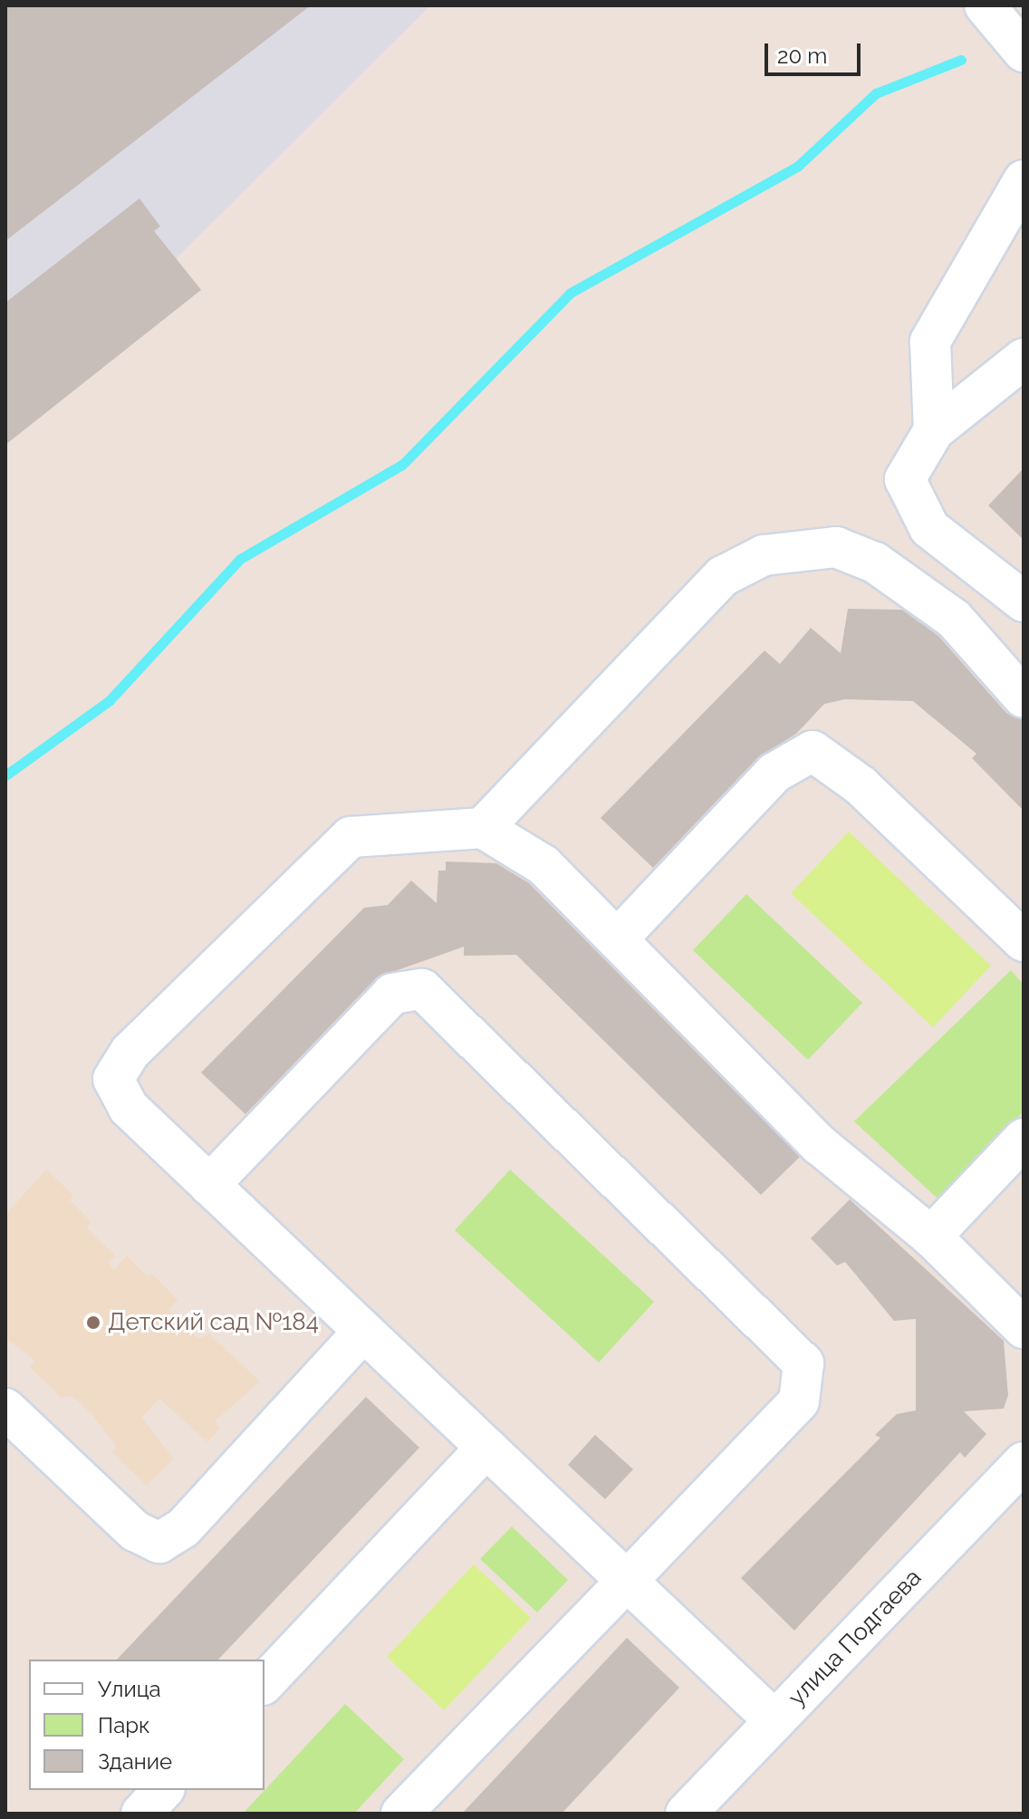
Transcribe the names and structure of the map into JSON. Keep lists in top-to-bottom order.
{
  "streets": {
    "street": ["улица Подгаева"]
  },
  "places": ["Детский сад №184"],
  "legend": ["Улица", "Парк", "Здание"],
  "scale_bar": "20 m"
}
